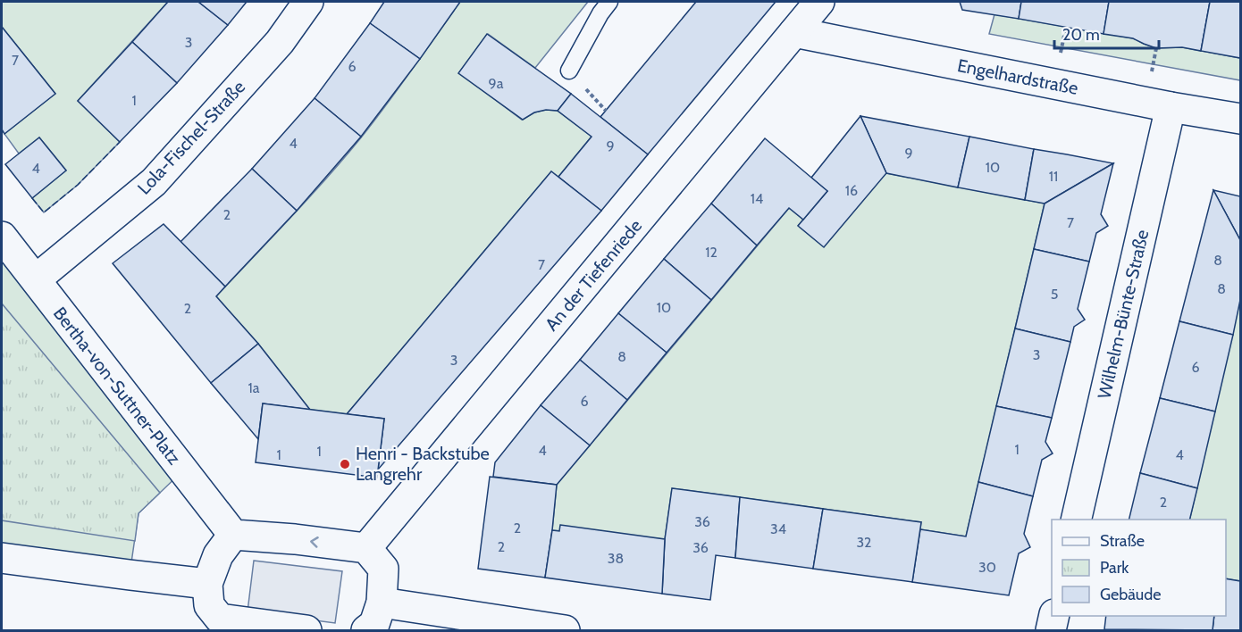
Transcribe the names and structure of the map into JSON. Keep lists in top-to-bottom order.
{
  "streets": {
    "street": [
      "Engelhardstraße",
      "Lola-Fischel-Straße",
      "An der Tiefenriede",
      "Wilhelm-Bünte-Straße",
      "Bertha-von-Suttner-Platz"
    ]
  },
  "crossings": [
    ["Engelhardstraße", "An der Tiefenriede"],
    ["Engelhardstraße", "Wilhelm-Bünte-Straße"],
    ["Lola-Fischel-Straße", "Bertha-von-Suttner-Platz"]
  ],
  "places": ["Henri - Backstube Langrehr"],
  "house_numbers": [
    "3",
    "7",
    "6",
    "9a",
    "1",
    "4",
    "9",
    "9",
    "10",
    "4",
    "11",
    "16",
    "14",
    "2",
    "7",
    "12",
    "8",
    "7",
    "8",
    "5",
    "10",
    "2",
    "3",
    "8",
    "3",
    "6",
    "1a",
    "6",
    "1",
    "4",
    "1",
    "1",
    "4",
    "2",
    "36",
    "2",
    "34",
    "32",
    "2",
    "36",
    "38",
    "30"
  ],
  "legend": ["Straße", "Park", "Gebäude"],
  "scale_bar": "20 m"
}
